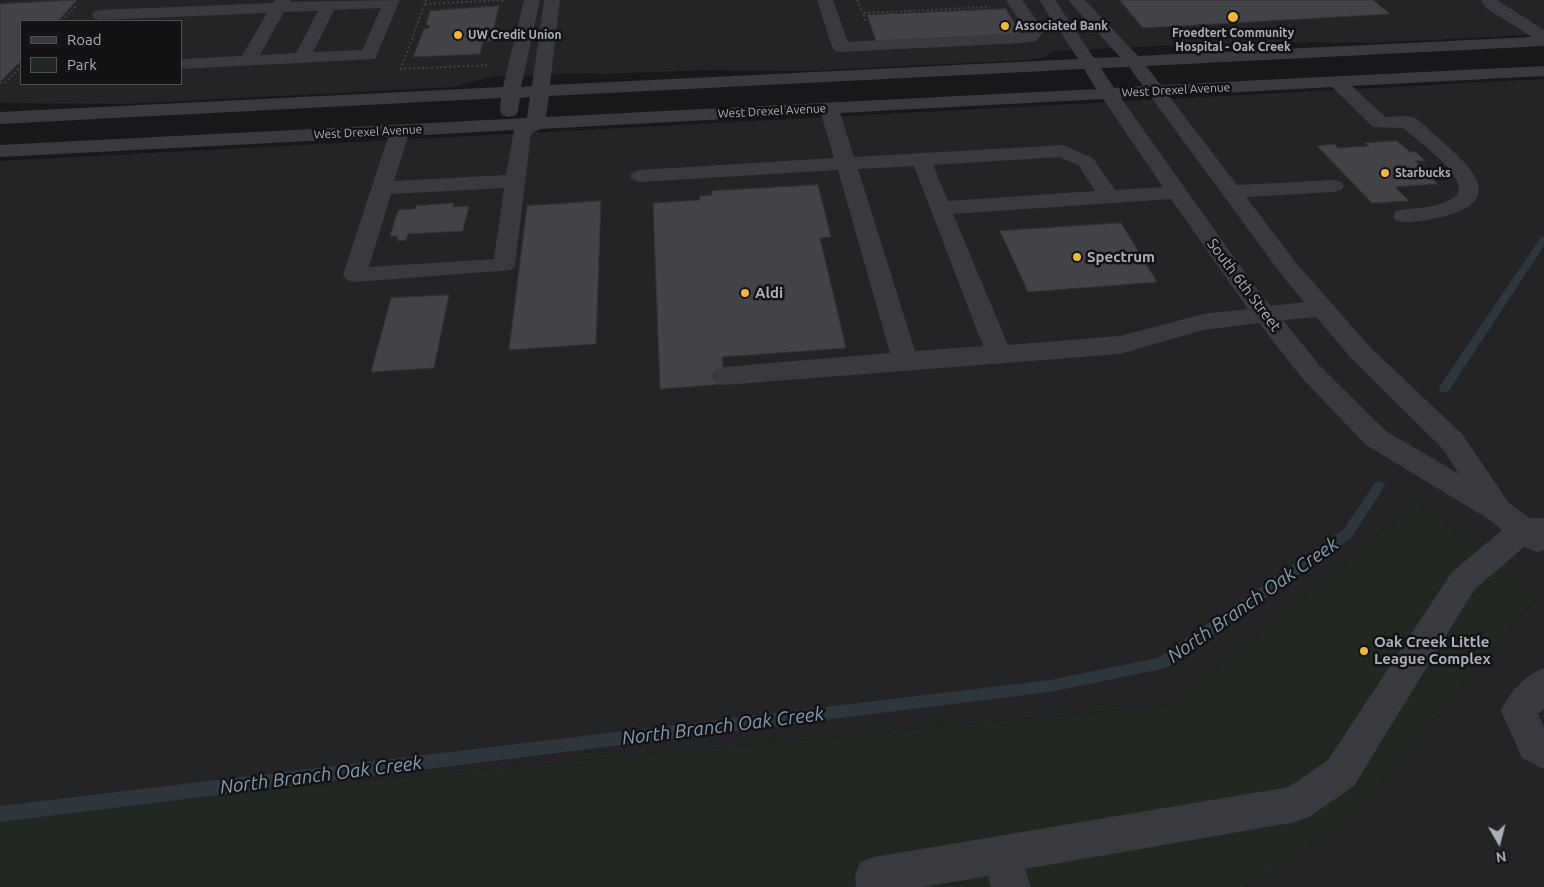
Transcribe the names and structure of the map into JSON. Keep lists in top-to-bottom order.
{
  "streets": {
    "street": ["West Drexel Avenue", "South 6th Street"]
  },
  "crossings": [
    ["West Drexel Avenue", "South 6th Street"]
  ],
  "water": ["North Branch Oak Creek"],
  "places": [
    "Froedtert Community Hospital - Oak Creek",
    "Associated Bank",
    "UW Credit Union",
    "Starbucks",
    "Spectrum",
    "Aldi",
    "Oak Creek Little League Complex"
  ],
  "legend": ["Road", "Park"],
  "north": "bottom"
}
